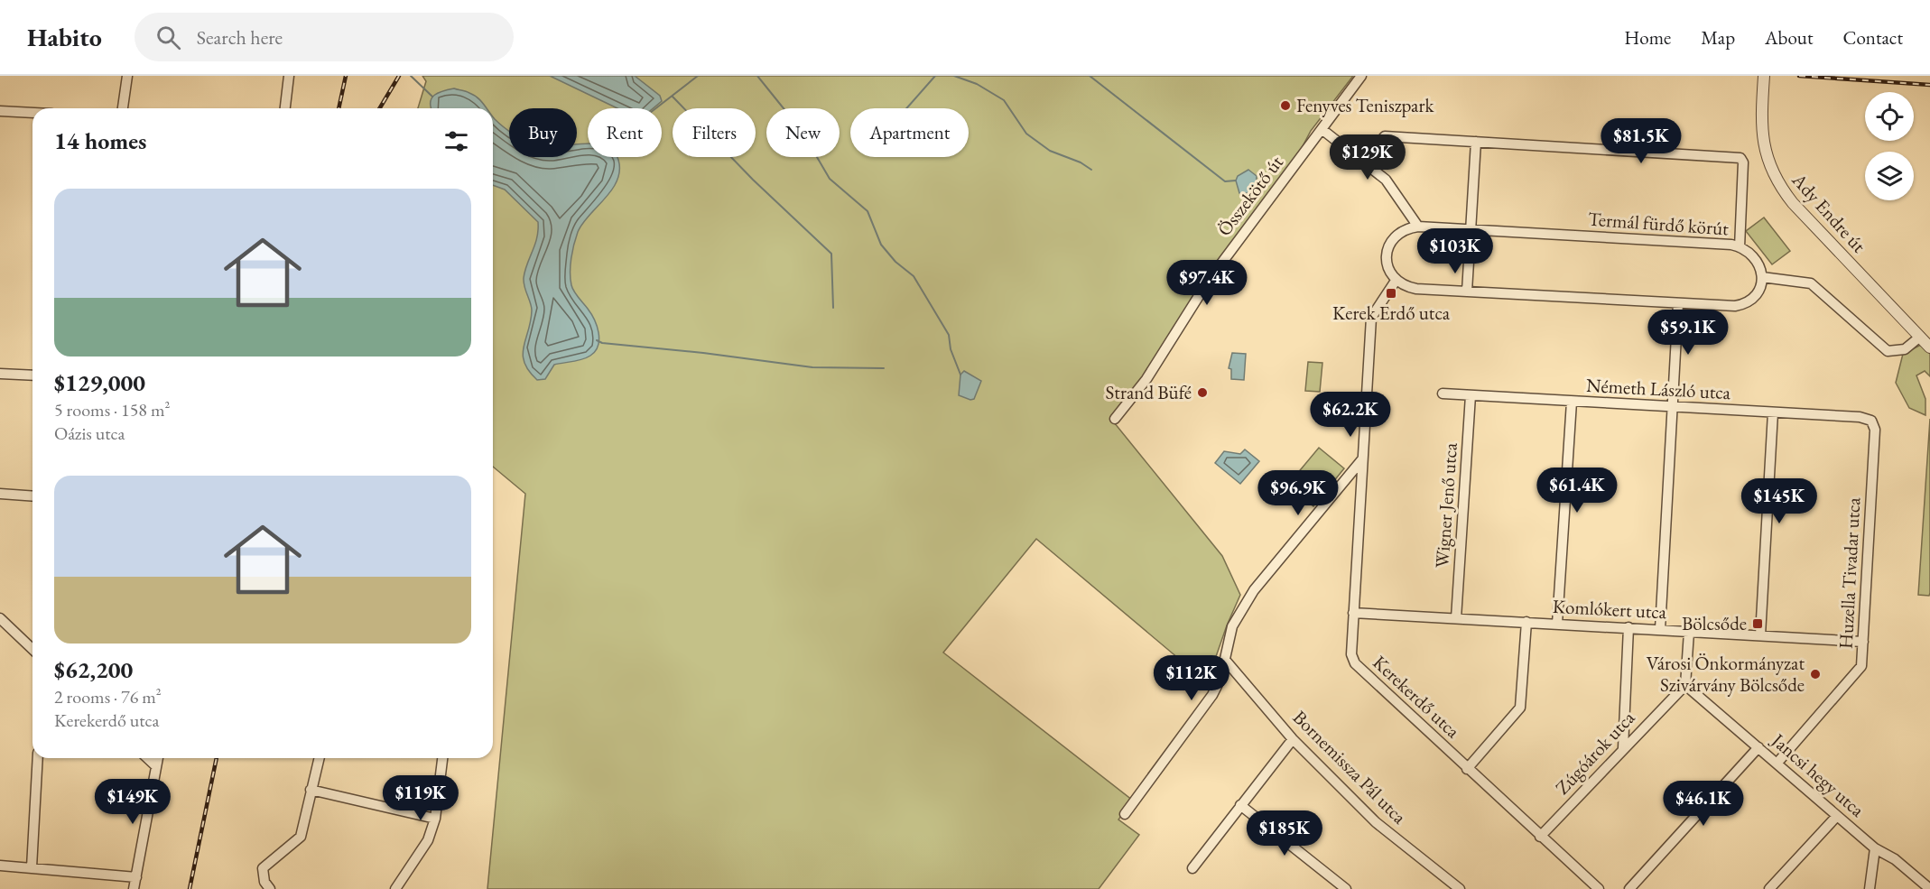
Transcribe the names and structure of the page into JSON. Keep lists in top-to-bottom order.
{
  "streets": {
    "street": [
      "Összekötő út",
      "Ady Endre út",
      "Termál fürdő körút",
      "Németh László utca",
      "Wigner Jenő utca",
      "Huzella Tivadar utca",
      "Komlókert utca",
      "Kerekerdő utca",
      "Zúgóárok utca",
      "Bornemissza Pál utca",
      "Jancsi hegy utca"
    ]
  },
  "crossings": [
    ["Németh László utca", "Wigner Jenő utca"],
    ["Németh László utca", "Huzella Tivadar utca"],
    ["Wigner Jenő utca", "Komlókert utca"],
    ["Huzella Tivadar utca", "Komlókert utca"],
    ["Huzella Tivadar utca", "Jancsi hegy utca"],
    ["Komlókert utca", "Kerekerdő utca"],
    ["Kerekerdő utca", "Zúgóárok utca"],
    ["Zúgóárok utca", "Jancsi hegy utca"]
  ],
  "places": {
    "other": ["Fenyves Teniszpark", "Strand Büfé", "Városi Önkormányzat Szivárvány Bölcsőde"],
    "transit": ["Kerek Erdő utca", "Bölcsőde"]
  },
  "page": {
    "header": "Habito",
    "search": "Search here",
    "nav": [
      "Home",
      "Map",
      "About",
      "Contact"
    ],
    "chip": [
      "Buy",
      "Rent",
      "Filters",
      "New",
      "Apartment"
    ],
    "heading": "14 homes",
    "price": [
      "$81.5K",
      "$129K",
      "$103K",
      "$97.4K",
      "$59.1K",
      "$62.2K",
      "$61.4K",
      "$96.9K",
      "$145K",
      "$112K",
      "$119K",
      "$149K",
      "$46.1K",
      "$185K"
    ],
    "list": [
      {
        "name": "$129,000",
        "note": "5 rooms · 158 m² · Oázis utca"
      },
      {
        "name": "$62,200",
        "note": "2 rooms · 76 m² · Kerekerdő utca"
      }
    ]
  }
}
